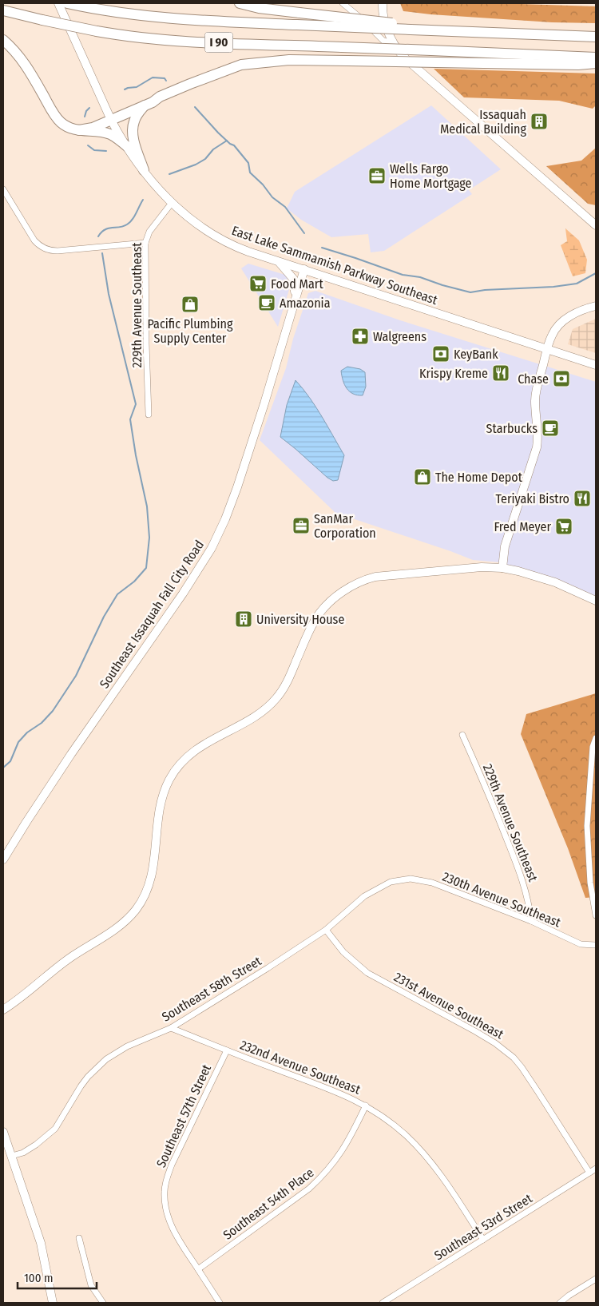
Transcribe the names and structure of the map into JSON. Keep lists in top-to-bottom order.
{
  "streets": {
    "highway": ["I 90"],
    "main road": ["East Lake Sammamish Parkway Southeast", "Southeast Issaquah Fall City Road"],
    "street": [
      "229th Avenue Southeast",
      "230th Avenue Southeast",
      "Southeast 58th Street",
      "231st Avenue Southeast",
      "232nd Avenue Southeast",
      "Southeast 57th Street",
      "Southeast 54th Place",
      "Southeast 53rd Street"
    ]
  },
  "crossings": [
    ["East Lake Sammamish Parkway Southeast", "229th Avenue Southeast"],
    ["East Lake Sammamish Parkway Southeast", "Southeast Issaquah Fall City Road"],
    ["229th Avenue Southeast", "230th Avenue Southeast"],
    ["230th Avenue Southeast", "Southeast 58th Street"],
    ["Southeast 58th Street", "231st Avenue Southeast"],
    ["Southeast 58th Street", "232nd Avenue Southeast"],
    ["231st Avenue Southeast", "Southeast 53rd Street"],
    ["232nd Avenue Southeast", "Southeast 57th Street"],
    ["232nd Avenue Southeast", "Southeast 54th Place"],
    ["232nd Avenue Southeast", "Southeast 53rd Street"],
    ["Southeast 57th Street", "Southeast 54th Place"]
  ],
  "places": {
    "building": ["Issaquah Medical Building", "University House"],
    "office": ["Wells Fargo Home Mortgage", "SanMar Corporation"],
    "supermarket": ["Food Mart", "Fred Meyer"],
    "cafe": ["Amazonia", "Starbucks"],
    "shop": ["Pacific Plumbing Supply Center", "The Home Depot"],
    "pharmacy": ["Walgreens"],
    "bank": ["KeyBank", "Chase"],
    "restaurant": ["Krispy Kreme", "Teriyaki Bistro"]
  },
  "scale_bar": "100 m"
}
